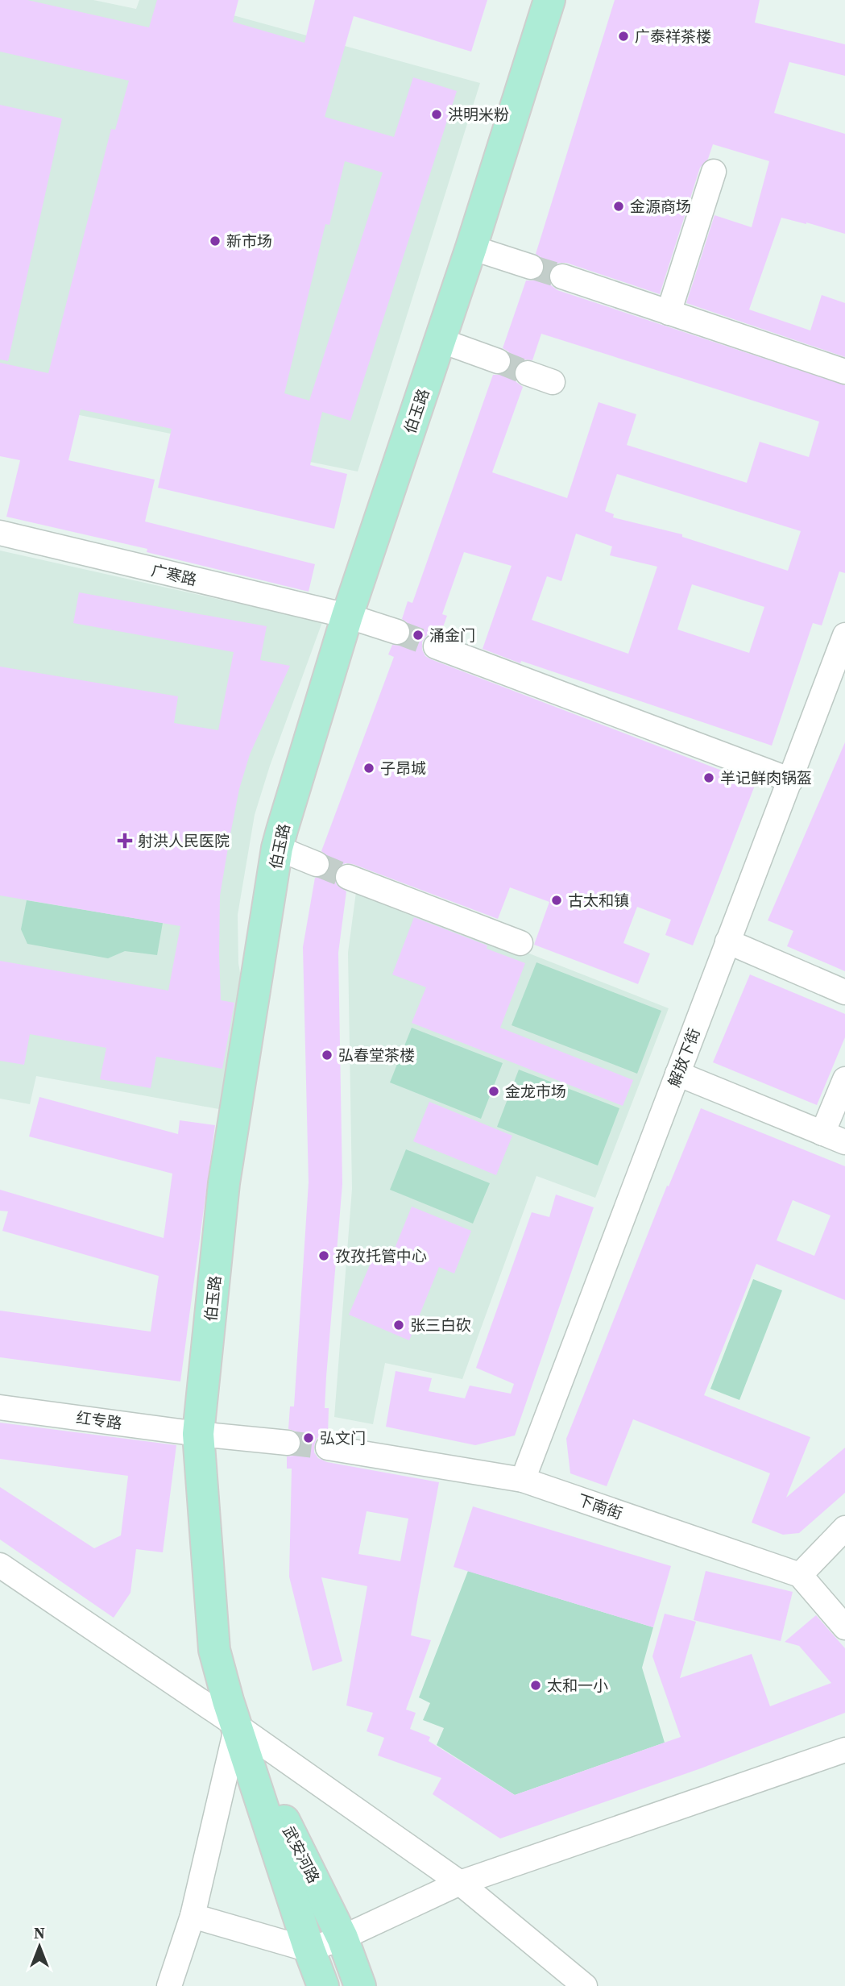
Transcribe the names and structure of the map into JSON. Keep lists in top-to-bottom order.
{
  "streets": {
    "main road": ["伯玉路", "武安河路"],
    "street": [
      "广寒路",
      "解放下街",
      "红专路",
      "下南街"
    ]
  },
  "crossings": [
    ["伯玉路", "广寒路"],
    ["伯玉路", "红专路"],
    ["伯玉路", "武安河路"],
    ["解放下街", "下南街"]
  ],
  "places": {
    "other": [
      "广泰祥茶楼",
      "洪明米粉",
      "金源商场",
      "新市场",
      "涌金门",
      "子昂城",
      "羊记鲜肉锅盔",
      "古太和镇",
      "弘春堂茶楼",
      "金龙市场",
      "孜孜托管中心",
      "张三白砍",
      "弘文门",
      "太和一小"
    ],
    "health": ["射洪人民医院"]
  },
  "north": "top"
}
